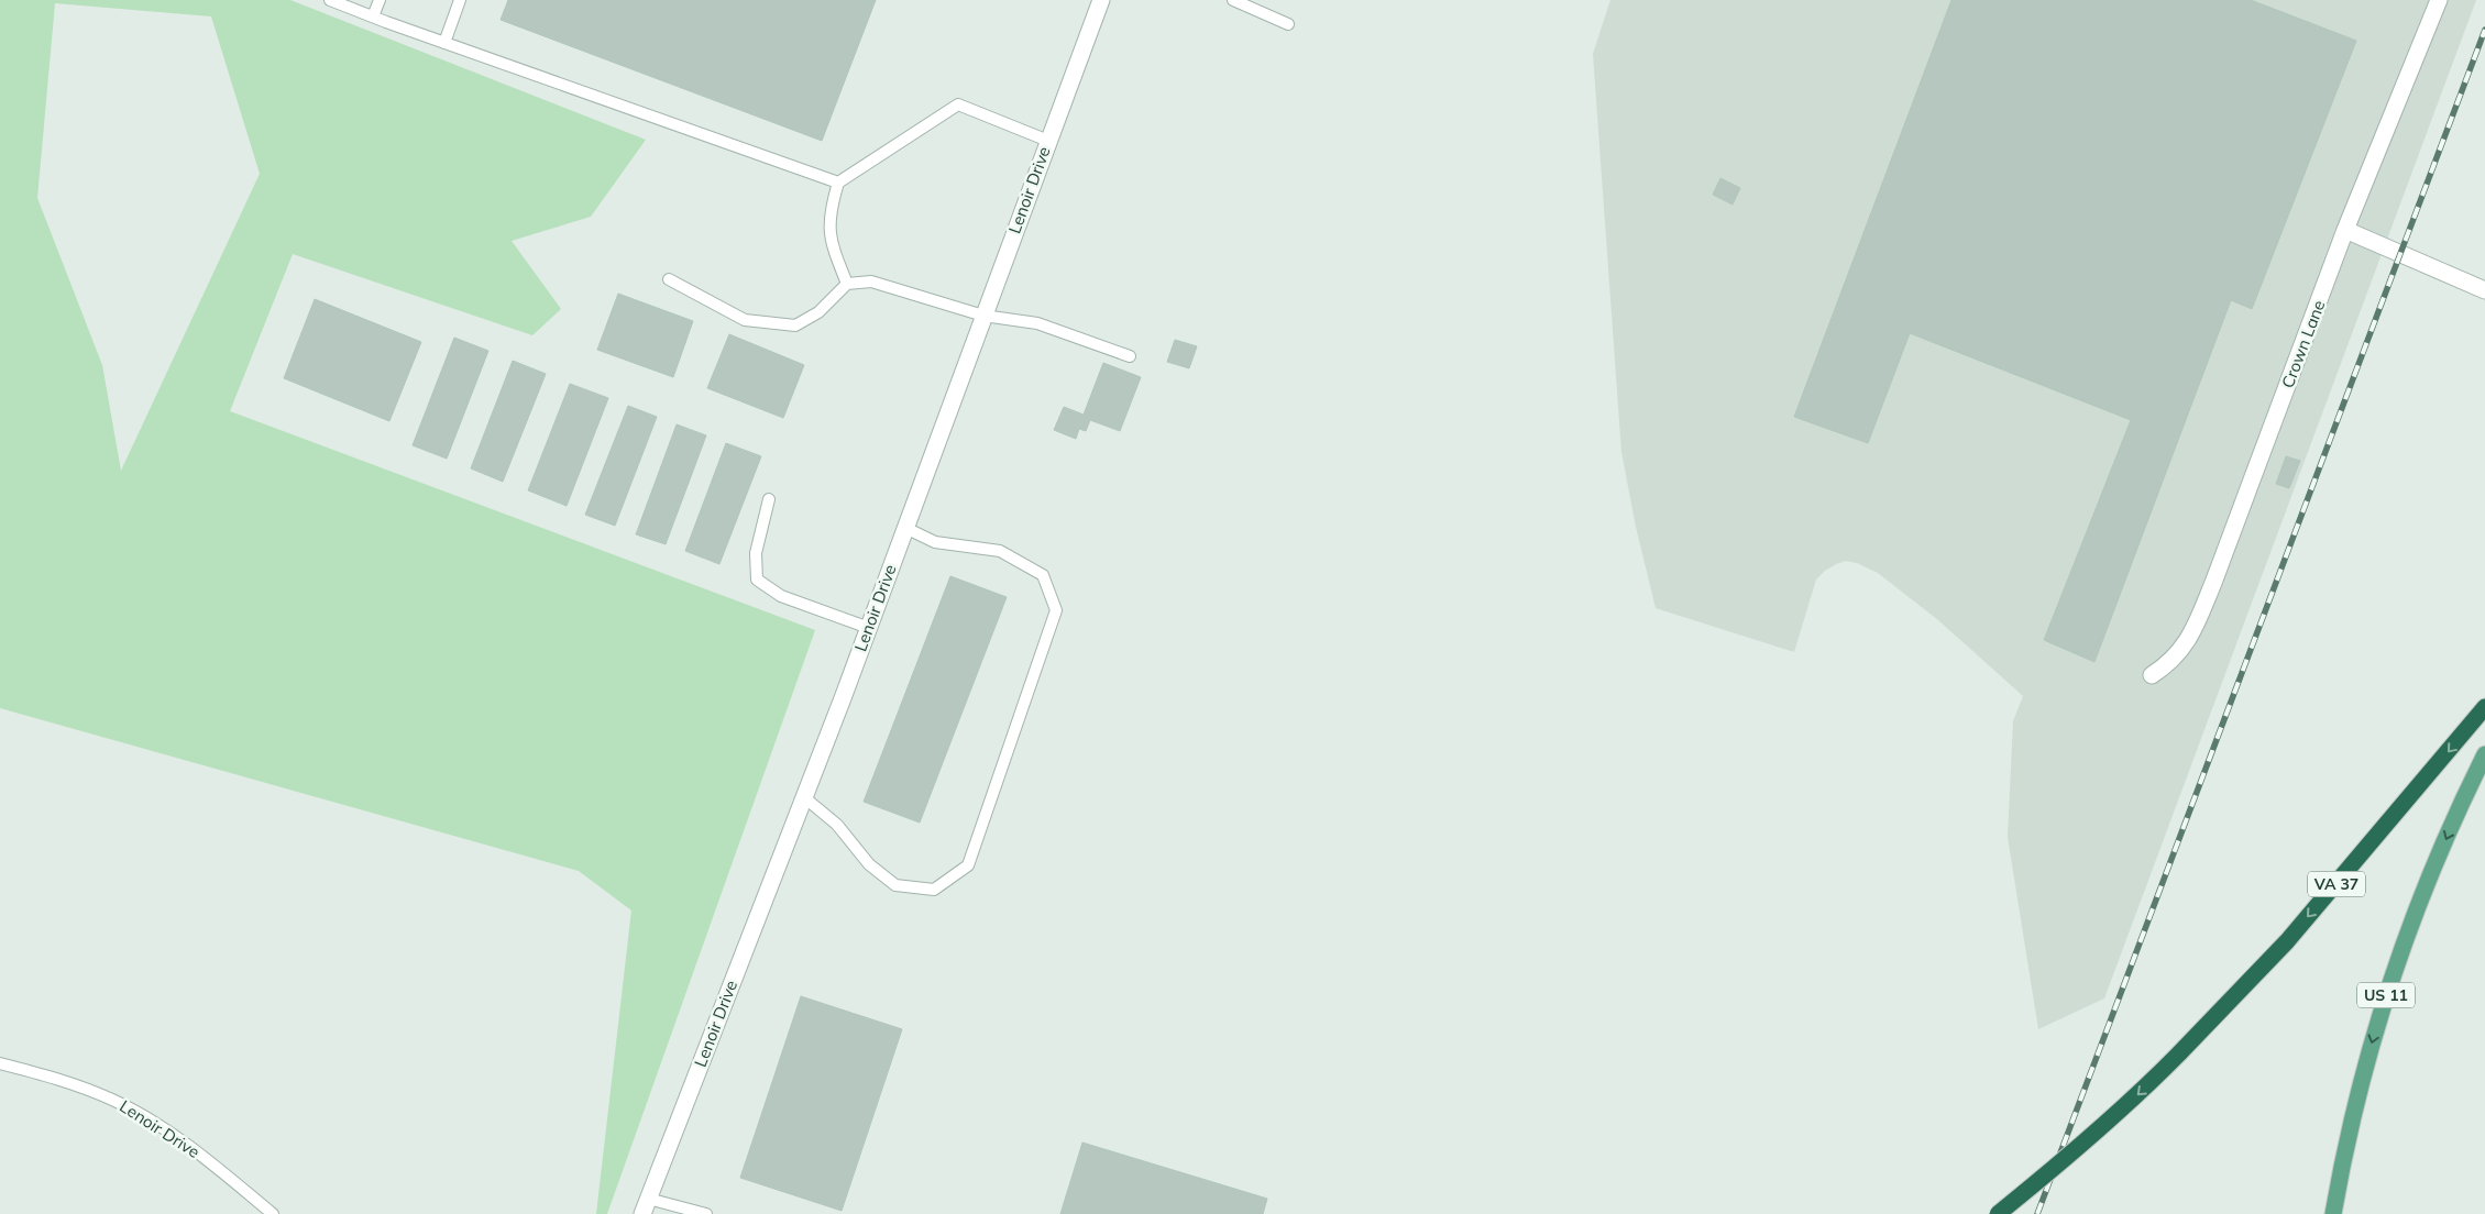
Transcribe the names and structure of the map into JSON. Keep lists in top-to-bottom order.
{
  "streets": {
    "highway": ["VA 37"],
    "main road": ["US 11"],
    "street": ["Lenoir Drive", "Crown Lane"]
  }
}
